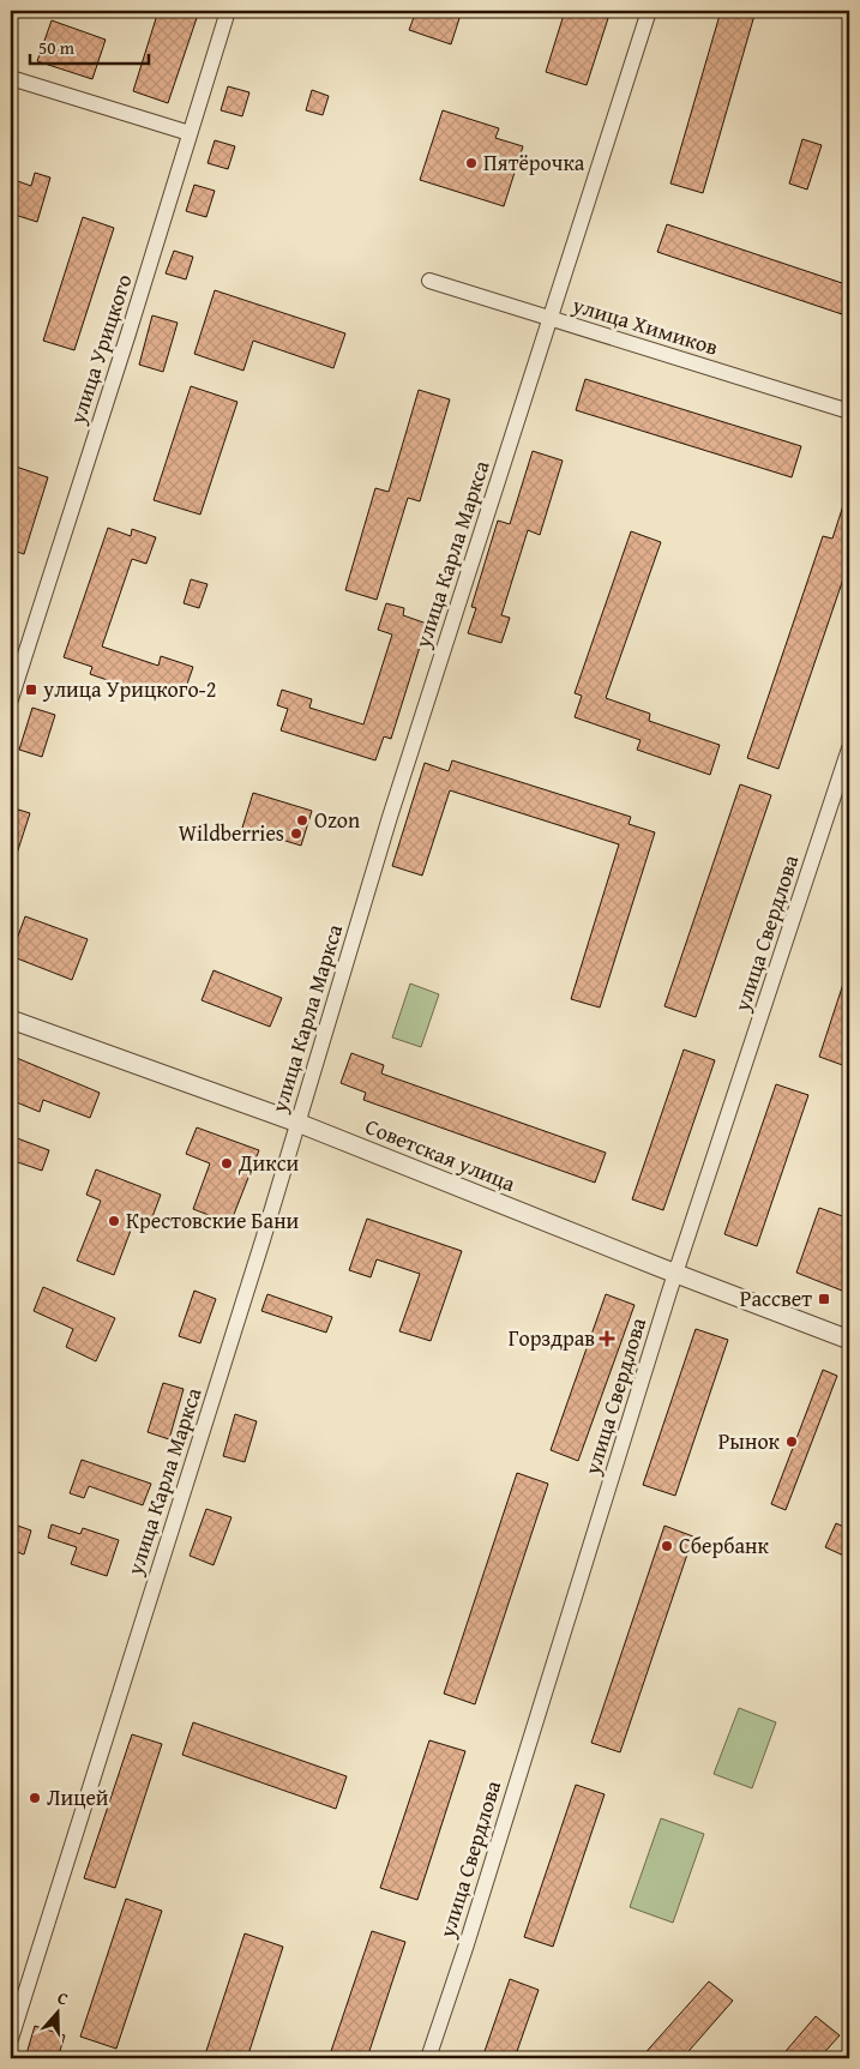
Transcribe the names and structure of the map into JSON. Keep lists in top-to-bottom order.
{
  "streets": {
    "street": [
      "улица Химиков",
      "улица Урицкого",
      "улица Карла Маркса",
      "улица Свердлова",
      "Советская улица"
    ]
  },
  "crossings": [
    ["улица Химиков", "улица Карла Маркса"],
    ["улица Карла Маркса", "Советская улица"],
    ["улица Свердлова", "Советская улица"]
  ],
  "places": {
    "other": [
      "Пятёрочка",
      "Ozon",
      "Wildberries",
      "Дикси",
      "Крестовские Бани",
      "Рынок",
      "Сбербанк",
      "Лицей"
    ],
    "transit": ["улица Урицкого-2", "Рассвет"],
    "health": ["Горздрав"]
  },
  "scale_bar": "50 m",
  "north": "top"
}
